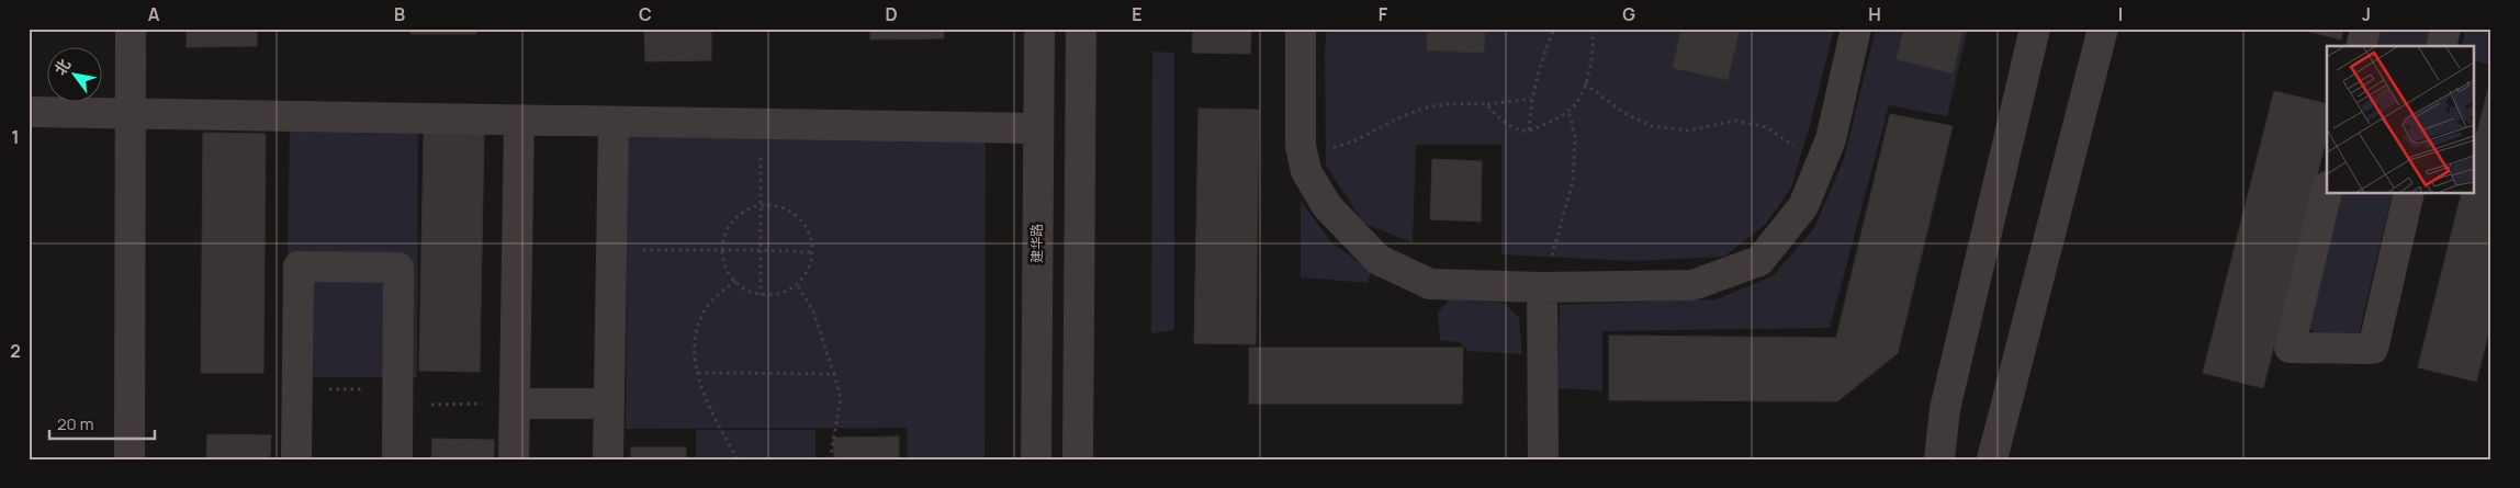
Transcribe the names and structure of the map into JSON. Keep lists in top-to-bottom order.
{
  "streets": {
    "street": ["建华路"]
  },
  "scale_bar": "20 m",
  "north": "top left",
  "grid": {
    "columns": [
      "A",
      "B",
      "C",
      "D",
      "E",
      "F",
      "G",
      "H",
      "I",
      "J"
    ],
    "rows": ["1", "2"]
  }
}
